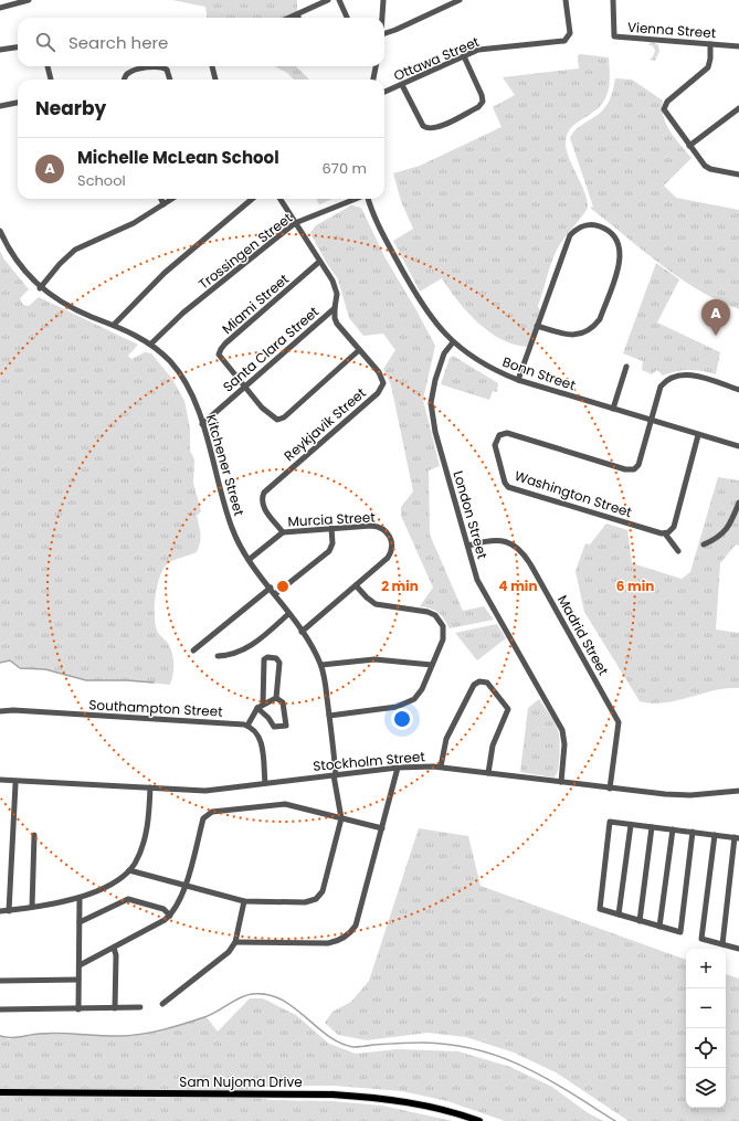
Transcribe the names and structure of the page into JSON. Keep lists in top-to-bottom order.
{
  "streets": {
    "main road": ["Sam Nujoma Drive"],
    "street": [
      "Vienna Street",
      "Ottawa Street",
      "Trossingen Street",
      "Miami Street",
      "Santa Clara Street",
      "Bonn Street",
      "Reykjavik Street",
      "Kitchener Street",
      "Washington Street",
      "London Street",
      "Murcia Street",
      "Madrid Street",
      "Southampton Street",
      "Stockholm Street"
    ]
  },
  "crossings": [
    ["Trossingen Street", "Santa Clara Street"],
    ["Trossingen Street", "Kitchener Street"],
    ["Miami Street", "Santa Clara Street"],
    ["Miami Street", "Reykjavik Street"],
    ["Santa Clara Street", "Reykjavik Street"],
    ["Santa Clara Street", "Kitchener Street"],
    ["Bonn Street", "Washington Street"],
    ["Bonn Street", "London Street"],
    ["Reykjavik Street", "Murcia Street"],
    ["Kitchener Street", "Murcia Street"],
    ["Kitchener Street", "Stockholm Street"],
    ["London Street", "Madrid Street"],
    ["London Street", "Stockholm Street"],
    ["Madrid Street", "Stockholm Street"]
  ],
  "page": {
    "search": "Search here",
    "heading": "Nearby",
    "list": [
      {
        "mark": "A",
        "name": "Michelle McLean School",
        "note": "School",
        "value": "670 m"
      }
    ],
    "pins": "A",
    "map_buttons": ["+", "−"]
  },
  "rings": ["2 min", "4 min", "6 min"]
}
